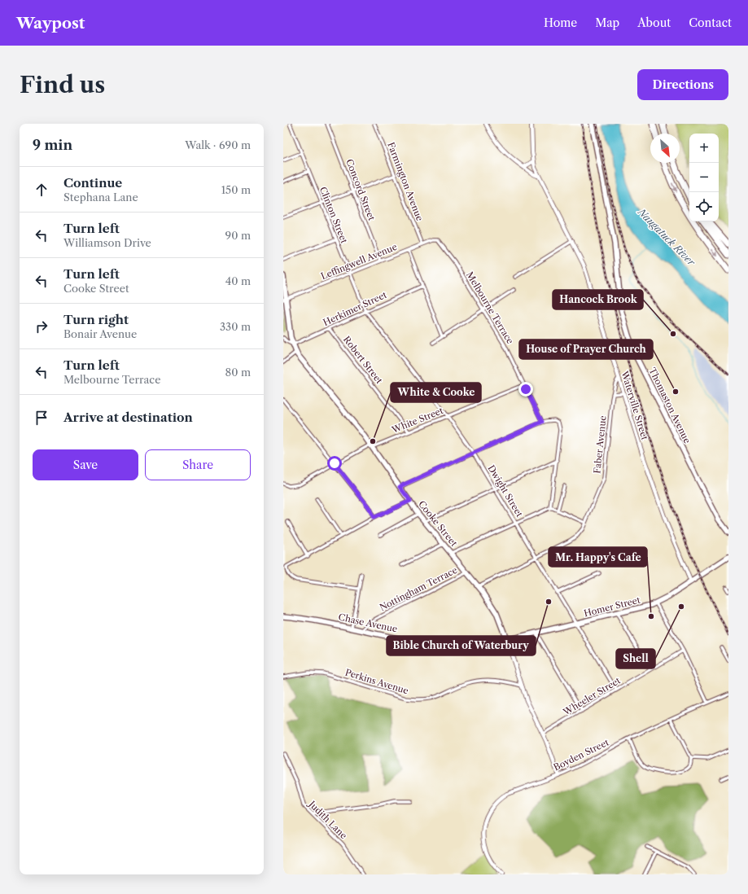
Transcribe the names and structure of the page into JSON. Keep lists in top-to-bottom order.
{
  "streets": {
    "main road": [
      "Thomaston Avenue",
      "Cooke Street",
      "Homer Street",
      "Chase Avenue"
    ],
    "street": [
      "Farmington Avenue",
      "Concord Street",
      "Clinton Street",
      "Leffingwell Avenue",
      "Melbourne Terrace",
      "Herkimer Street",
      "Robert Street",
      "Waterville Street",
      "White Street",
      "Faber Avenue",
      "Dwight Street",
      "Nottingham Terrace",
      "Perkins Avenue",
      "Wheeler Street",
      "Boyden Street",
      "Judith Lane"
    ]
  },
  "crossings": [
    ["Farmington Avenue", "Leffingwell Avenue"],
    ["Concord Street", "Leffingwell Avenue"],
    ["Clinton Street", "Leffingwell Avenue"],
    ["Clinton Street", "Herkimer Street"],
    ["Clinton Street", "Dwight Street"],
    ["Leffingwell Avenue", "Melbourne Terrace"],
    ["Leffingwell Avenue", "Cooke Street"],
    ["Melbourne Terrace", "White Street"],
    ["Herkimer Street", "Robert Street"],
    ["Herkimer Street", "Dwight Street"],
    ["Herkimer Street", "Cooke Street"],
    ["Robert Street", "White Street"],
    ["Waterville Street", "Faber Avenue"],
    ["Waterville Street", "Homer Street"],
    ["White Street", "Dwight Street"],
    ["White Street", "Cooke Street"],
    ["Faber Avenue", "Dwight Street"],
    ["Faber Avenue", "Cooke Street"],
    ["Dwight Street", "Homer Street"],
    ["Dwight Street", "Wheeler Street"],
    ["Cooke Street", "Nottingham Terrace"],
    ["Cooke Street", "Homer Street"],
    ["Cooke Street", "Chase Avenue"],
    ["Cooke Street", "Perkins Avenue"],
    ["Cooke Street", "Wheeler Street"],
    ["Cooke Street", "Boyden Street"],
    ["Nottingham Terrace", "Chase Avenue"],
    ["Homer Street", "Chase Avenue"]
  ],
  "water": ["Naugatuck River"],
  "places": [
    "Hancock Brook",
    "House of Prayer Church",
    "White & Cooke",
    "Bible Church of Waterbury",
    "Shell",
    "Mr. Happy's Cafe"
  ],
  "north": "bottom right",
  "page": {
    "header": "Waypost",
    "nav": [
      "Home",
      "Map",
      "About",
      "Contact"
    ],
    "buttons": [
      "Directions",
      ["Save", "Share"]
    ],
    "title": "Find us",
    "heading": ["9 min", "Walk · 690 m"],
    "map_buttons": ["+", "−"],
    "list": [
      ["Continue", "Stephana Lane", "150 m"],
      ["Turn left", "Williamson Drive", "90 m"],
      ["Turn left", "Cooke Street", "40 m"],
      ["Turn right", "Bonair Avenue", "330 m"],
      ["Turn left", "Melbourne Terrace", "80 m"],
      "Arrive at destination"
    ]
  }
}
